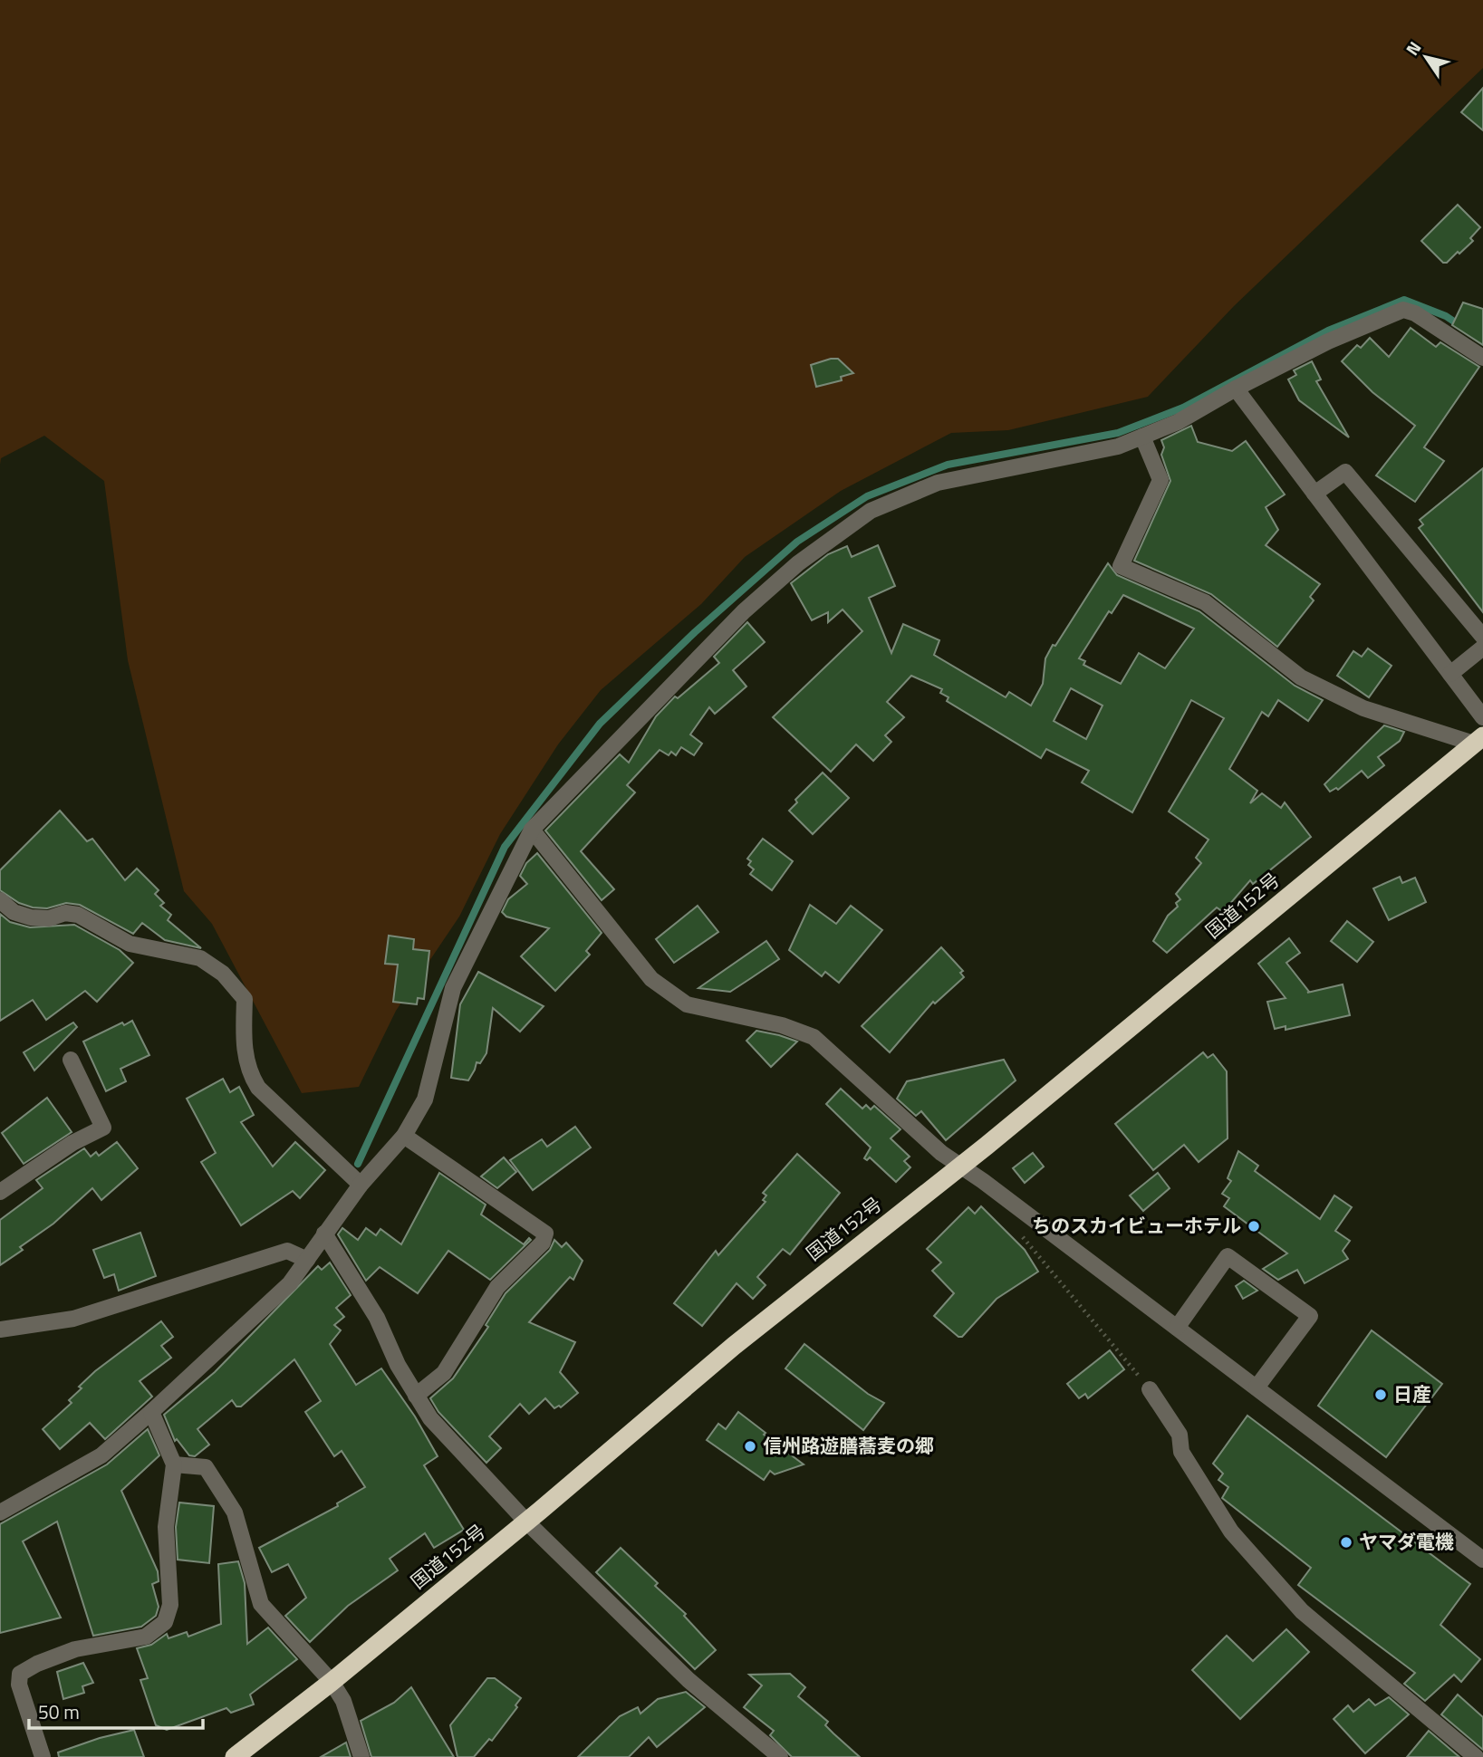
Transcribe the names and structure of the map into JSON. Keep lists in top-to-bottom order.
{
  "streets": {
    "highway": ["国道152号"]
  },
  "places": [
    "ちのスカイビューホテル",
    "日産",
    "信州路遊膳蕎麦の郷",
    "ヤマダ電機"
  ],
  "scale_bar": "50 m",
  "north": "top left"
}
